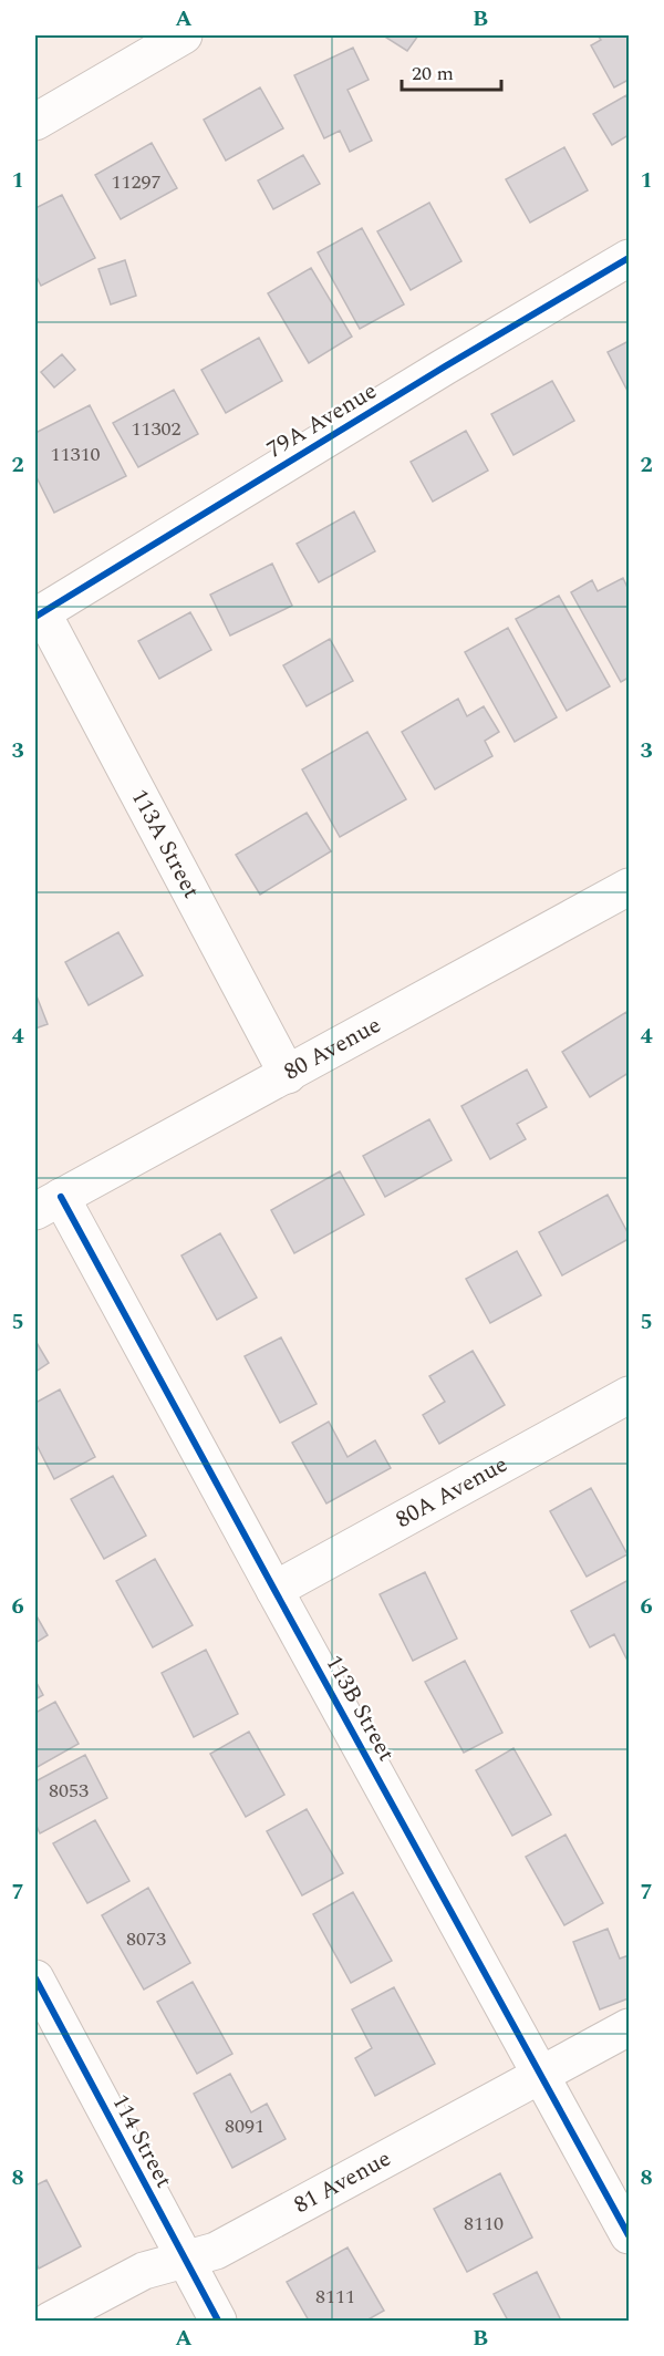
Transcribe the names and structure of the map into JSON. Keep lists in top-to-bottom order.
{
  "streets": {
    "street": [
      "79A Avenue",
      "113A Street",
      "80 Avenue",
      "80A Avenue",
      "113B Street",
      "114 Street",
      "81 Avenue"
    ]
  },
  "crossings": [
    ["79A Avenue", "113A Street"],
    ["113A Street", "80 Avenue"],
    ["80 Avenue", "113B Street"],
    ["80A Avenue", "113B Street"],
    ["113B Street", "81 Avenue"],
    ["114 Street", "81 Avenue"]
  ],
  "house_numbers": [
    "11297",
    "11302",
    "11310",
    "8053",
    "8073",
    "8091",
    "8110",
    "8111"
  ],
  "scale_bar": "20 m",
  "grid": {
    "columns": ["A", "B"],
    "rows": [
      "1",
      "2",
      "3",
      "4",
      "5",
      "6",
      "7",
      "8"
    ]
  }
}
